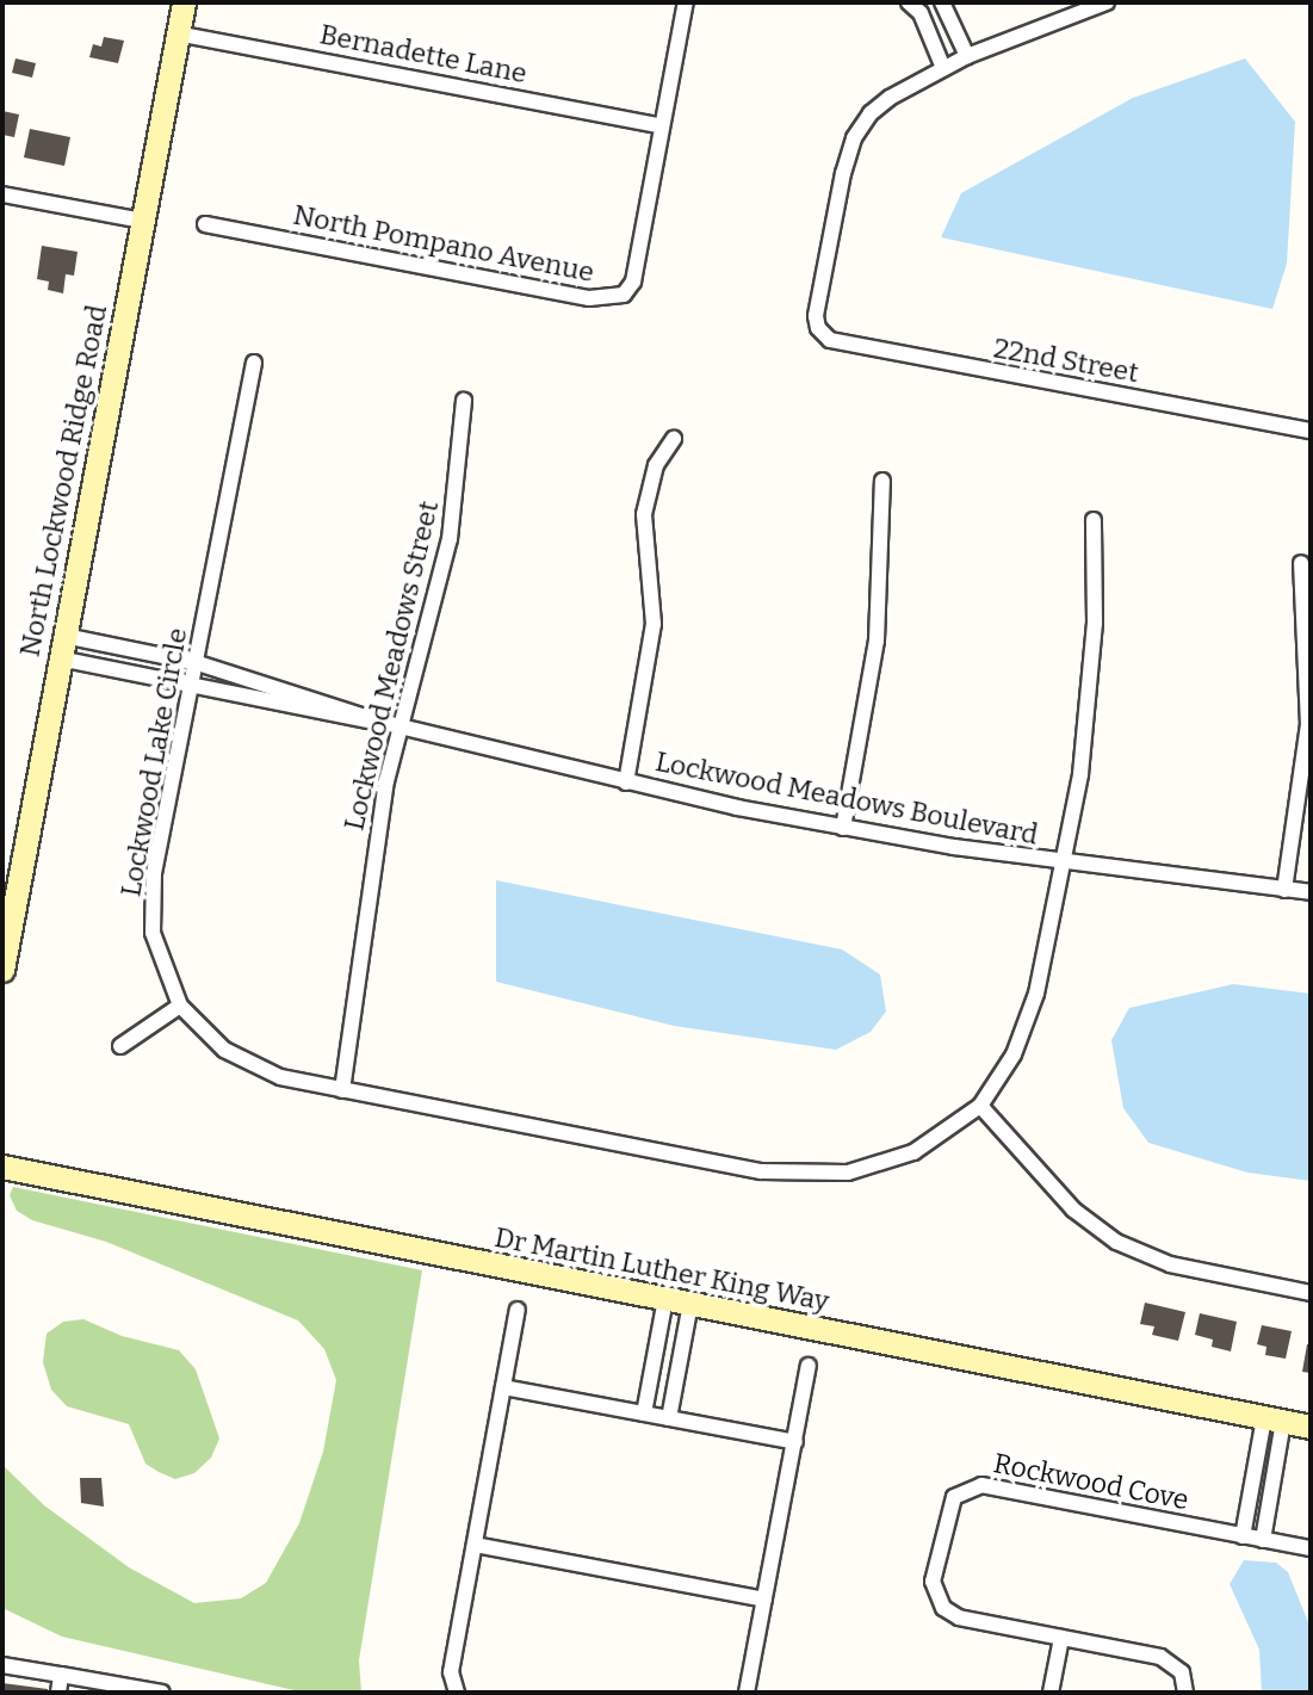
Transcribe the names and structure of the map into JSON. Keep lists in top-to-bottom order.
{
  "streets": {
    "street": [
      "Bernadette Lane",
      "North Pompano Avenue",
      "22nd Street",
      "North Lockwood Ridge Road",
      "Lockwood Meadows Street",
      "Lockwood Lake Circle",
      "Lockwood Meadows Boulevard",
      "Dr Martin Luther King Way",
      "Rockwood Cove"
    ]
  },
  "crossings": [
    ["Bernadette Lane", "North Pompano Avenue"],
    ["Bernadette Lane", "North Lockwood Ridge Road"],
    ["North Lockwood Ridge Road", "Lockwood Meadows Boulevard"],
    ["Lockwood Meadows Street", "Lockwood Lake Circle"],
    ["Lockwood Meadows Street", "Lockwood Meadows Boulevard"],
    ["Lockwood Lake Circle", "Lockwood Meadows Boulevard"]
  ]
}
